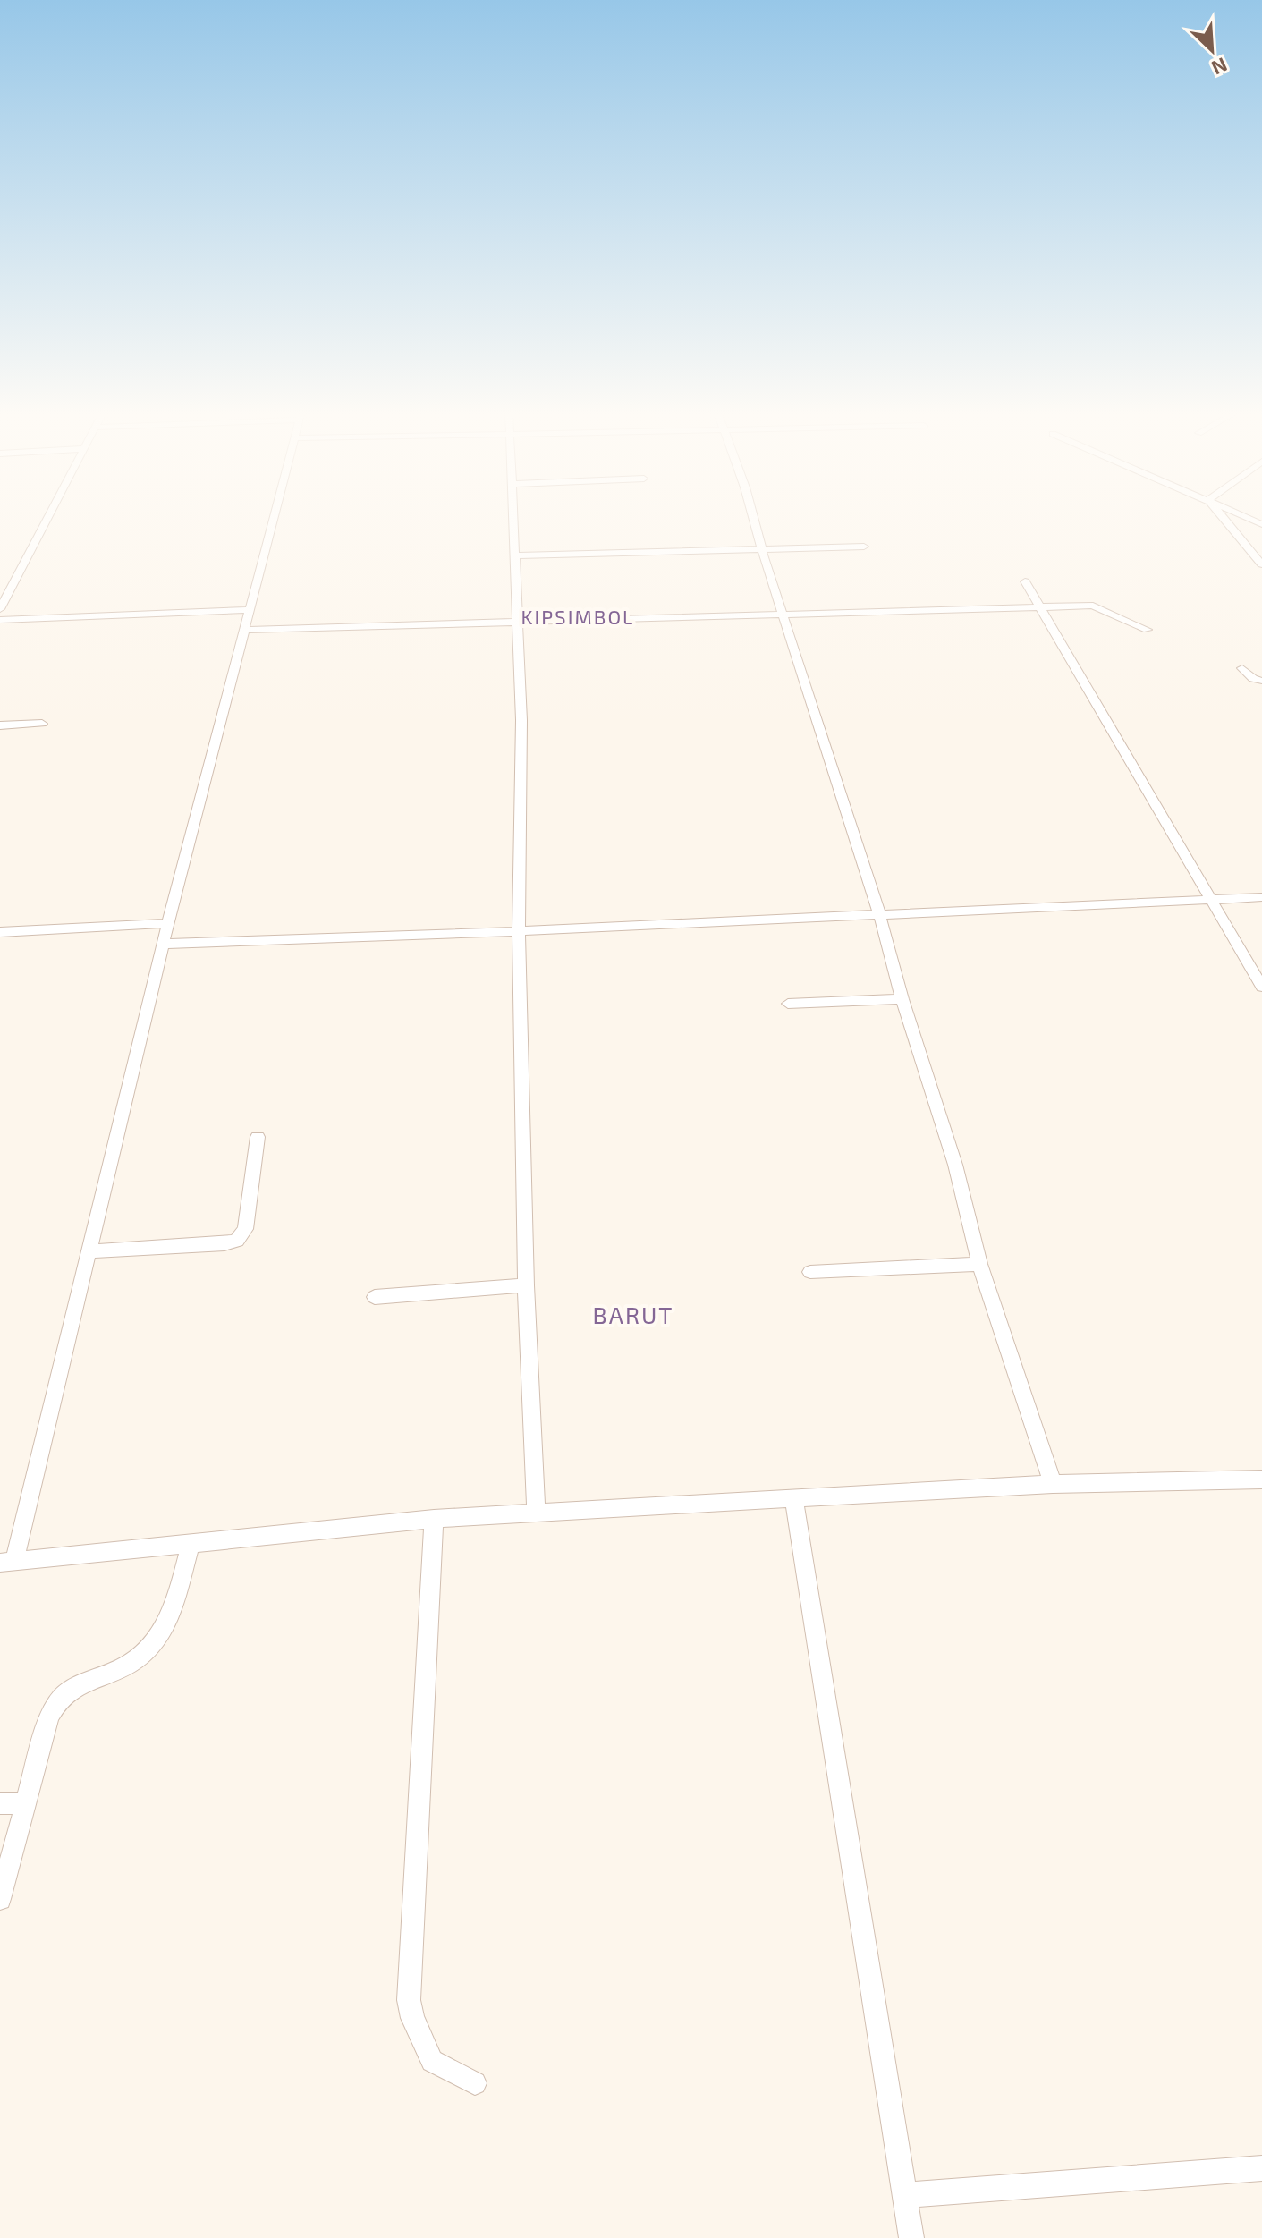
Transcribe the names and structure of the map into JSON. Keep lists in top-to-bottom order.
{
  "districts": ["KIPSIMBOL", "BARUT"],
  "north": "bottom right"
}
